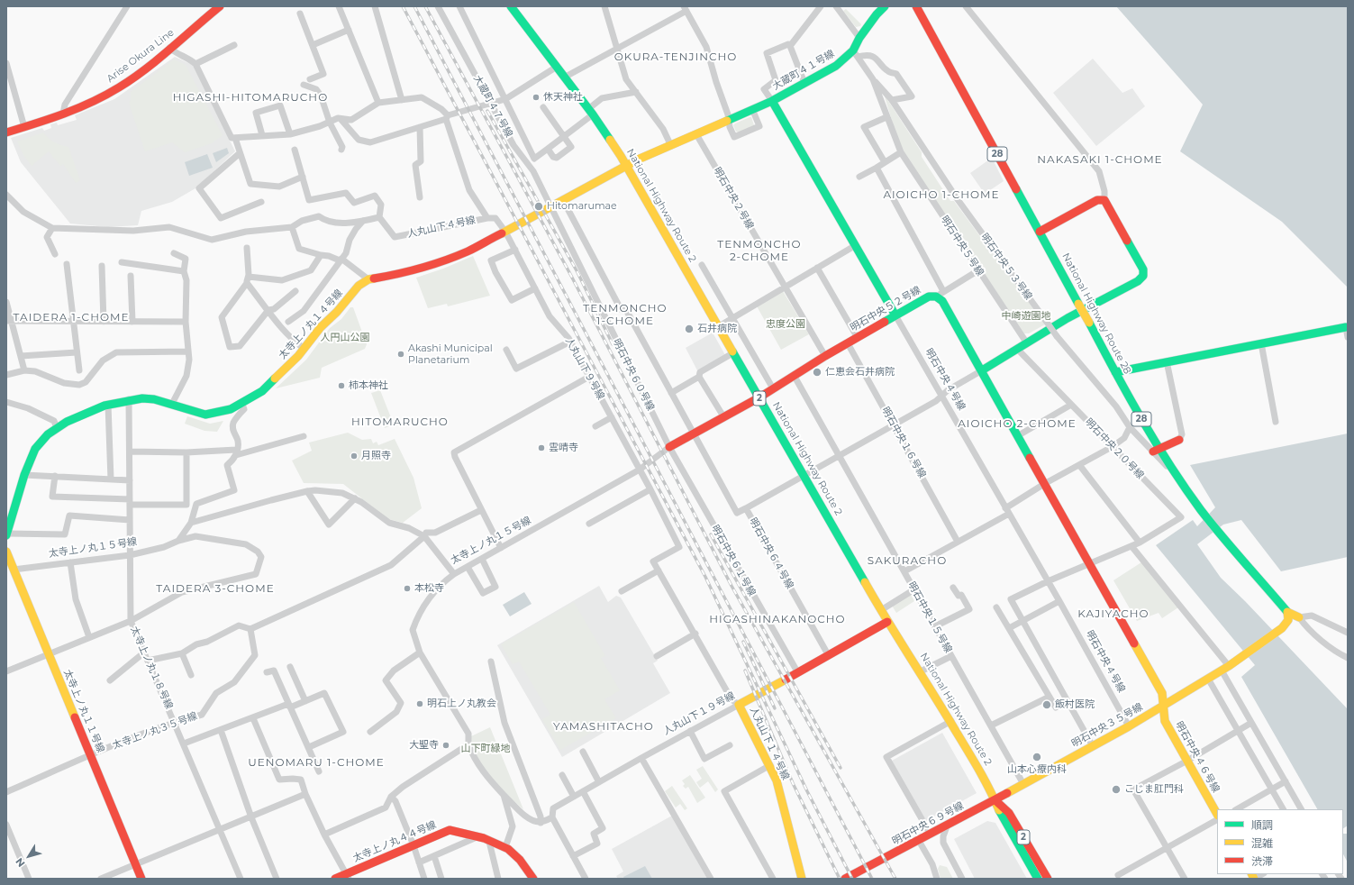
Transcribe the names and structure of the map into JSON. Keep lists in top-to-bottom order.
{
  "streets": {
    "main road": [
      "Arise Okura Line",
      "大蔵町４１号線",
      "28",
      "National Highway Route 2",
      "明石中央５２号線",
      "National Highway Route 28",
      "太寺上ノ丸１４号線",
      "明石中央４号線",
      "2",
      "太寺上ノ丸１５号線",
      "太寺上ノ丸１１号線",
      "人丸山下１９号線",
      "明石中央３５号線",
      "人丸山下１４号線",
      "明石中央４６号線",
      "明石中央６９号線",
      "太寺上ノ丸４４号線"
    ],
    "street": [
      "大蔵町４７号線",
      "明石中央２号線",
      "人丸山下４号線",
      "明石中央５号線",
      "明石中央５３号線",
      "人丸山下９号線",
      "明石中央６０号線",
      "明石中央１６号線",
      "明石中央２０号線",
      "明石中央６４号線",
      "明石中央６１号線",
      "明石中央１５号線",
      "太寺上ノ丸１８号線",
      "太寺上ノ丸３５号線"
    ]
  },
  "crossings": [
    ["大蔵町４１号線", "明石中央２号線"],
    ["大蔵町４１号線", "National Highway Route 2"],
    ["大蔵町４１号線", "明石中央５号線"],
    ["大蔵町４１号線", "太寺上ノ丸１４号線"],
    ["大蔵町４１号線", "明石中央４号線"],
    ["大蔵町４７号線", "太寺上ノ丸１４号線"],
    ["大蔵町４７号線", "明石中央６０号線"],
    ["明石中央２号線", "明石中央５２号線"],
    ["National Highway Route 2", "明石中央５２号線"],
    ["National Highway Route 2", "太寺上ノ丸１５号線"],
    ["National Highway Route 2", "明石中央６４号線"],
    ["National Highway Route 2", "人丸山下１９号線"],
    ["National Highway Route 2", "明石中央３５号線"],
    ["National Highway Route 2", "明石中央６９号線"],
    ["人丸山下４号線", "人丸山下９号線"],
    ["明石中央５号線", "明石中央５３号線"],
    ["明石中央５３号線", "National Highway Route 28"],
    ["明石中央５２号線", "明石中央４号線"],
    ["明石中央５２号線", "明石中央１６号線"],
    ["明石中央５２号線", "太寺上ノ丸１５号線"],
    ["明石中央５２号線", "明石中央６４号線"],
    ["明石中央５２号線", "明石中央１５号線"],
    ["明石中央５２号線", "明石中央４６号線"],
    ["National Highway Route 28", "明石中央３５号線"],
    ["太寺上ノ丸１４号線", "人丸山下９号線"],
    ["太寺上ノ丸１４号線", "明石中央６０号線"],
    ["太寺上ノ丸１４号線", "太寺上ノ丸１８号線"],
    ["人丸山下９号線", "太寺上ノ丸１５号線"],
    ["明石中央６０号線", "太寺上ノ丸１５号線"],
    ["明石中央６０号線", "明石中央６１号線"],
    ["明石中央４号線", "明石中央６４号線"],
    ["明石中央４号線", "明石中央３５号線"],
    ["明石中央１６号線", "明石中央６４号線"],
    ["太寺上ノ丸１５号線", "明石中央６１号線"],
    ["太寺上ノ丸１５号線", "太寺上ノ丸１８号線"],
    ["太寺上ノ丸１５号線", "太寺上ノ丸１１号線"],
    ["明石中央６４号線", "明石中央１５号線"],
    ["明石中央６４号線", "人丸山下１９号線"],
    ["明石中央６１号線", "人丸山下１９号線"],
    ["明石中央１５号線", "明石中央３５号線"],
    ["太寺上ノ丸１８号線", "太寺上ノ丸３５号線"],
    ["太寺上ノ丸１１号線", "太寺上ノ丸３５号線"],
    ["人丸山下１９号線", "人丸山下１４号線"],
    ["明石中央３５号線", "明石中央４６号線"],
    ["明石中央３５号線", "明石中央６９号線"]
  ],
  "districts": [
    "OKURA-TENJINCHO",
    "HIGASHI-HITOMARUCHO",
    "NAKASAKI 1-CHOME",
    "AIOICHO 1-CHOME",
    "TENMONCHO 2-CHOME",
    "TENMONCHO 1-CHOME",
    "TAIDERA 1-CHOME",
    "HITOMARUCHO",
    "AIOICHO 2-CHOME",
    "SAKURACHO",
    "TAIDERA 3-CHOME",
    "KAJIYACHO",
    "HIGASHINAKANOCHO",
    "YAMASHITACHO",
    "UENOMARU 1-CHOME"
  ],
  "parks": [
    "中崎遊園地",
    "忠度公園",
    "人円山公園",
    "山下町緑地"
  ],
  "places": [
    "休天神社",
    "Hitomarumae",
    "石井病院",
    "Akashi Municipal Planetarium",
    "仁恵会石井病院",
    "柿本神社",
    "雲晴寺",
    "月照寺",
    "本松寺",
    "明石上ノ丸教会",
    "飯村医院",
    "大聖寺",
    "山本心療内科",
    "こじま肛門科"
  ],
  "legend": ["順調", "混雑", "渋滞"],
  "north": "bottom left"
}
